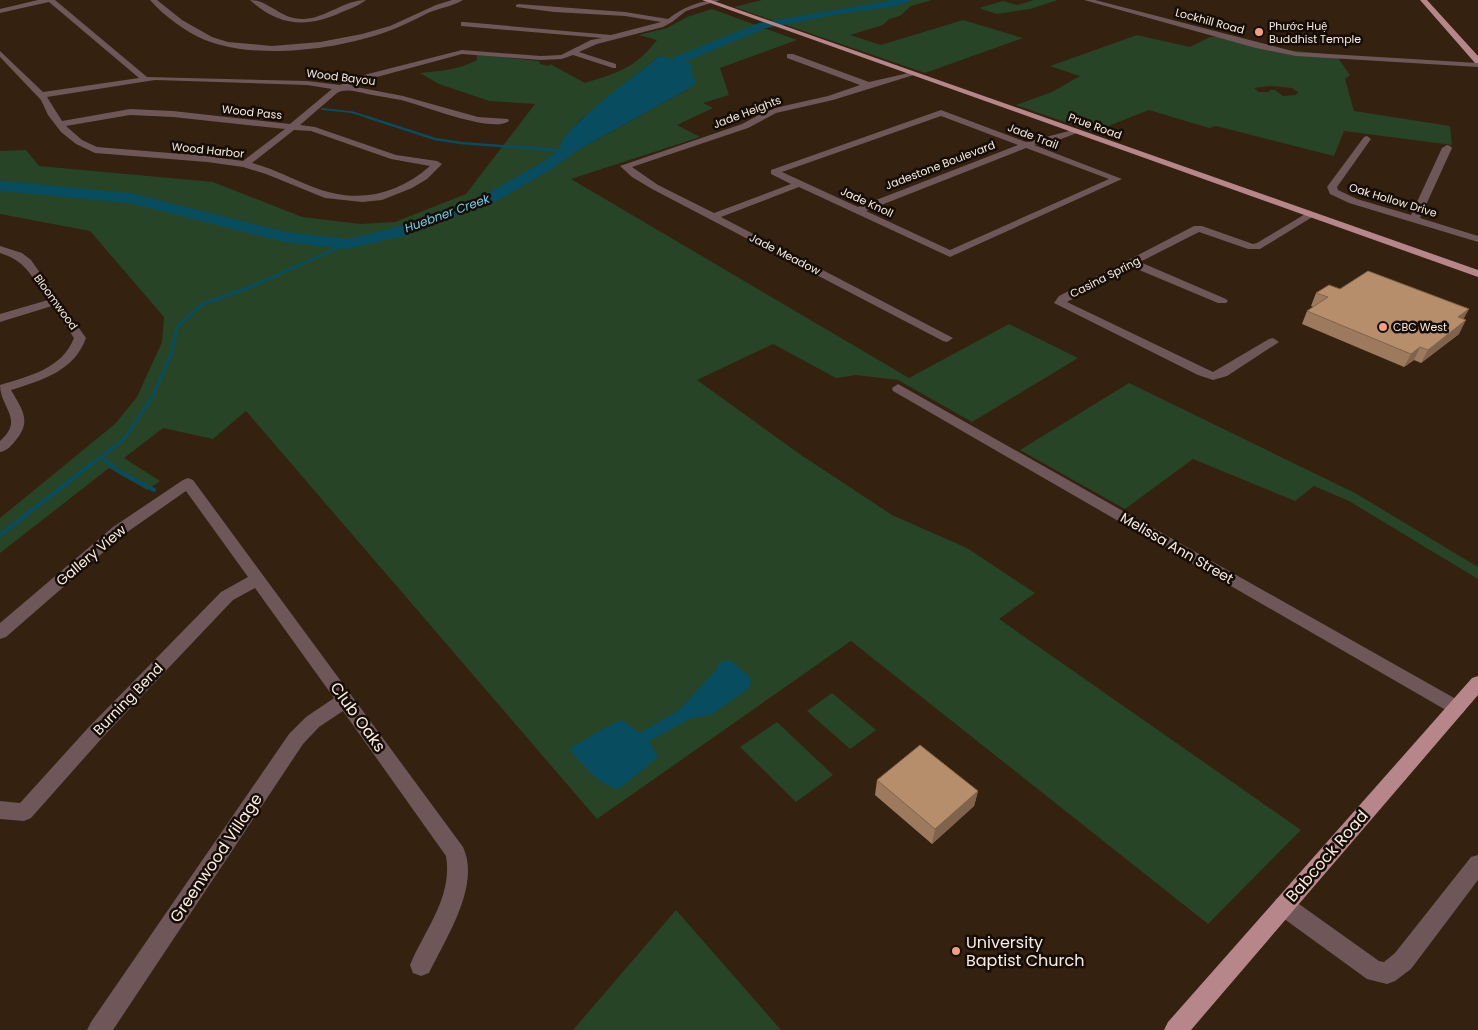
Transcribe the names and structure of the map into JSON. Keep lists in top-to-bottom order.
{
  "streets": {
    "main road": ["Prue Road", "Babcock Road"],
    "street": [
      "Lockhill Road",
      "Wood Bayou",
      "Wood Pass",
      "Jade Heights",
      "Jade Trail",
      "Wood Harbor",
      "Jadestone Boulevard",
      "Oak Hollow Drive",
      "Jade Knoll",
      "Jade Meadow",
      "Casina Spring",
      "Bloomwood",
      "Melissa Ann Street",
      "Gallery View",
      "Burning Bend",
      "Club Oaks",
      "Greenwood Village"
    ]
  },
  "crossings": [
    ["Wood Bayou", "Wood Harbor"],
    ["Wood Pass", "Wood Harbor"],
    ["Jade Heights", "Prue Road"],
    ["Jade Heights", "Jade Meadow"],
    ["Prue Road", "Jadestone Boulevard"],
    ["Prue Road", "Casina Spring"],
    ["Jade Trail", "Jadestone Boulevard"],
    ["Jade Trail", "Jade Knoll"],
    ["Jadestone Boulevard", "Jade Knoll"],
    ["Melissa Ann Street", "Babcock Road"],
    ["Gallery View", "Club Oaks"],
    ["Burning Bend", "Club Oaks"],
    ["Club Oaks", "Greenwood Village"]
  ],
  "water": ["Huebner Creek"],
  "places": ["Phước Huệ Buddhist Temple", "CBC West", "University Baptist Church"]
}
